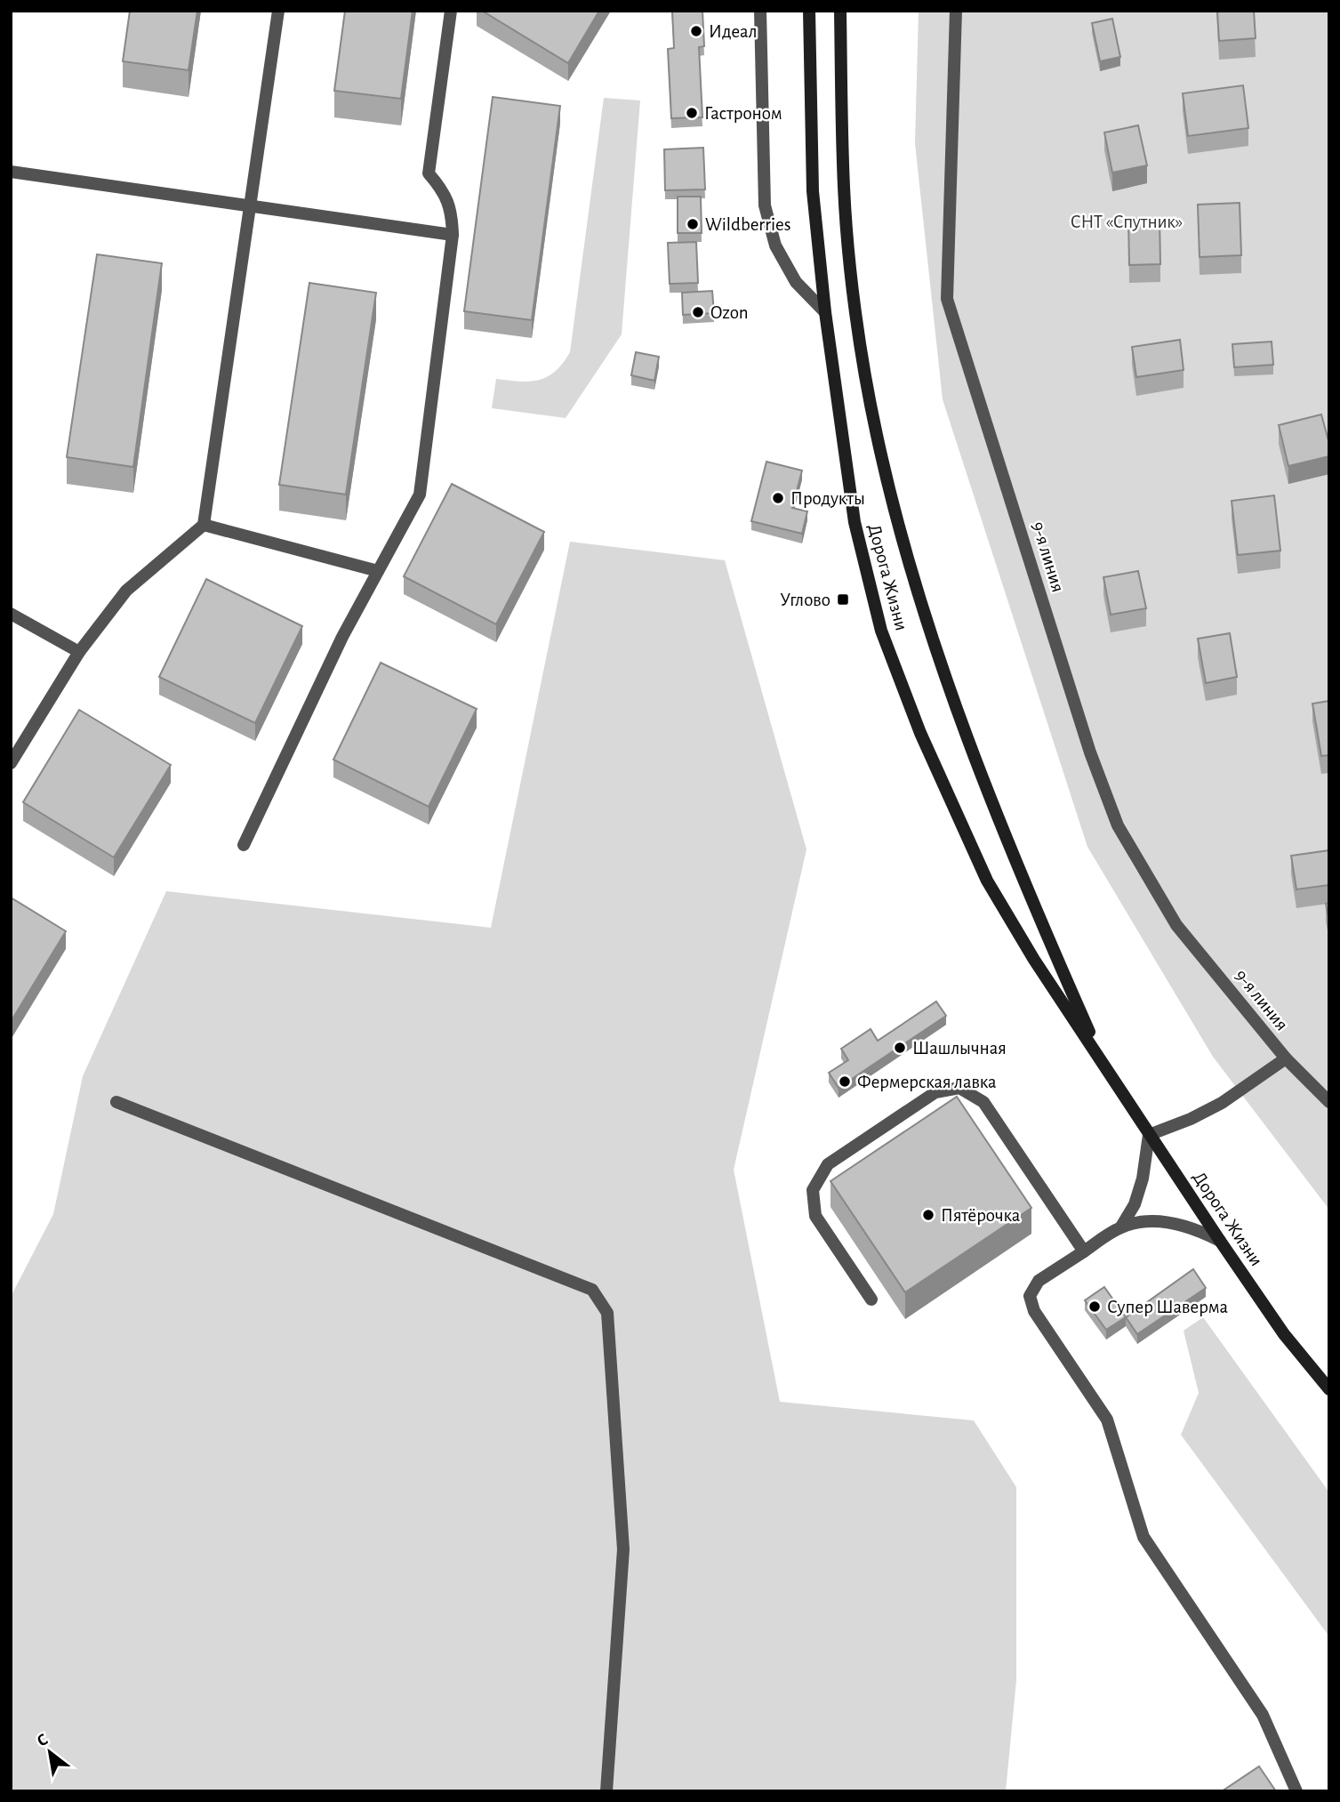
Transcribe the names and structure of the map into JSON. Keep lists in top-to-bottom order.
{
  "streets": {
    "main road": ["Дорога Жизни"],
    "street": ["9-я линия"]
  },
  "parks": ["СНТ «Спутник»"],
  "places": {
    "other": [
      "Идеал",
      "Гастроном",
      "Wildberries",
      "Ozon",
      "Продукты",
      "Шашлычная",
      "Фермерская лавка",
      "Пятёрочка",
      "Супер Шаверма"
    ],
    "transit": ["Углово"]
  },
  "north": "top left"
}
